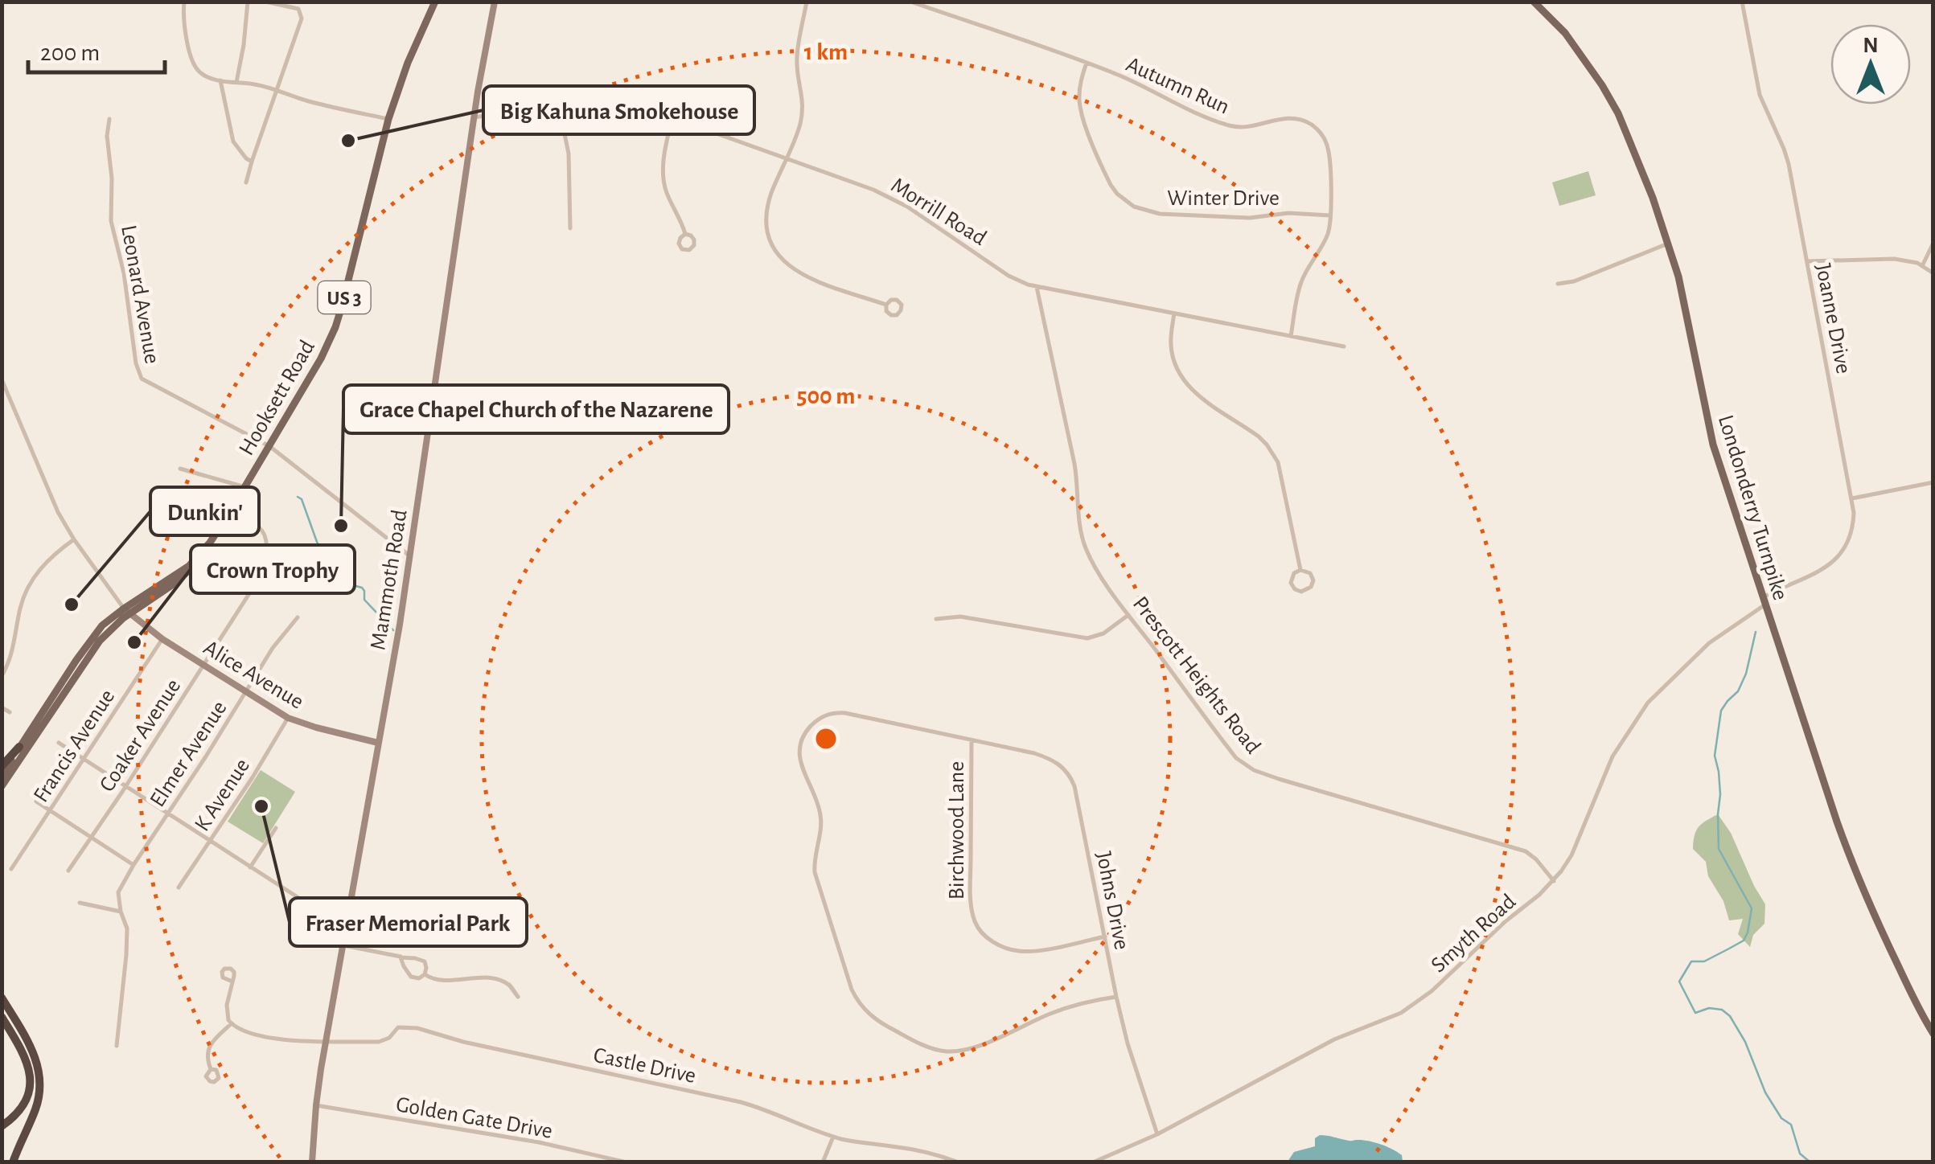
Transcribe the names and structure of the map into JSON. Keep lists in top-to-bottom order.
{
  "streets": {
    "main road": [
      "US 3",
      "Hooksett Road",
      "Londonderry Turnpike",
      "Mammoth Road",
      "Alice Avenue"
    ],
    "street": [
      "Autumn Run",
      "Winter Drive",
      "Morrill Road",
      "Leonard Avenue",
      "Joanne Drive",
      "Prescott Heights Road",
      "Coaker Avenue",
      "Francis Avenue",
      "Elmer Avenue",
      "K Avenue",
      "Birchwood Lane",
      "Johns Drive",
      "Smyth Road",
      "Castle Drive",
      "Golden Gate Drive"
    ]
  },
  "crossings": [
    ["Autumn Run", "Winter Drive"],
    ["Autumn Run", "Morrill Road"],
    ["Morrill Road", "Mammoth Road"],
    ["Morrill Road", "Prescott Heights Road"],
    ["Leonard Avenue", "Hooksett Road"],
    ["Joanne Drive", "Londonderry Turnpike"],
    ["Joanne Drive", "Smyth Road"],
    ["Hooksett Road", "Alice Avenue"],
    ["Hooksett Road", "Coaker Avenue"],
    ["Londonderry Turnpike", "Smyth Road"],
    ["Mammoth Road", "Alice Avenue"],
    ["Mammoth Road", "Castle Drive"],
    ["Mammoth Road", "Golden Gate Drive"],
    ["Alice Avenue", "Coaker Avenue"],
    ["Alice Avenue", "Francis Avenue"],
    ["Alice Avenue", "Elmer Avenue"],
    ["Alice Avenue", "K Avenue"],
    ["Prescott Heights Road", "Smyth Road"],
    ["Birchwood Lane", "Johns Drive"],
    ["Johns Drive", "Smyth Road"]
  ],
  "places": [
    "Big Kahuna Smokehouse",
    "Grace Chapel Church of the Nazarene",
    "Dunkin'",
    "Crown Trophy",
    "Fraser Memorial Park"
  ],
  "scale_bar": "200 m",
  "north": "top",
  "rings": ["1 km", "500 m"]
}
